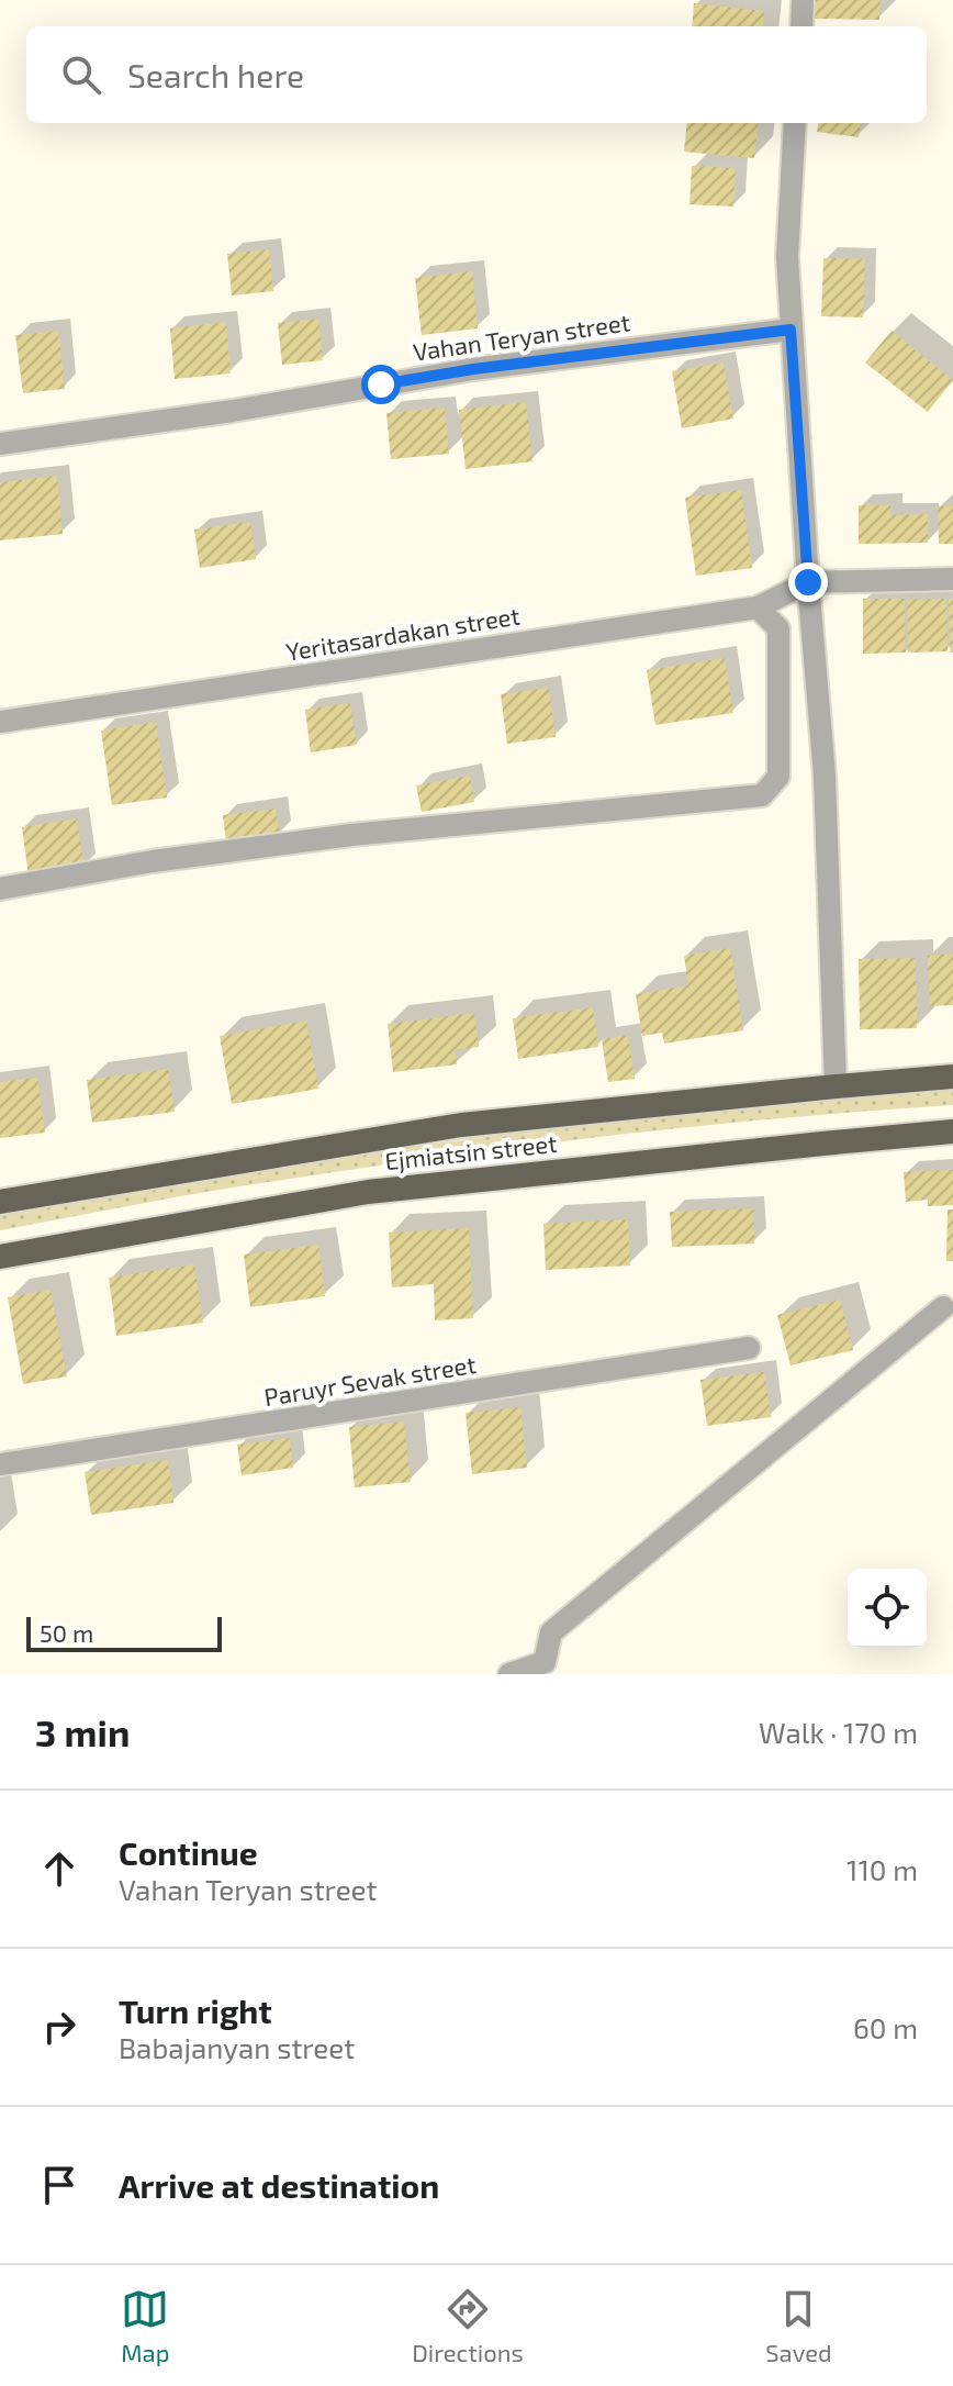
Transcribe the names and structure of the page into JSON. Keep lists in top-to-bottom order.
{
  "streets": {
    "highway": ["Ejmiatsin street"],
    "street": ["Vahan Teryan street", "Yeritasardakan street", "Paruyr Sevak street"]
  },
  "scale_bar": "50 m",
  "page": {
    "search": "Search here",
    "scale": "50 m",
    "heading": ["3 min", "Walk · 170 m"],
    "list": [
      ["Continue", "Vahan Teryan street", "110 m"],
      ["Turn right", "Babajanyan street", "60 m"],
      "Arrive at destination"
    ],
    "nav": ["Map", "Directions", "Saved"]
  }
}
